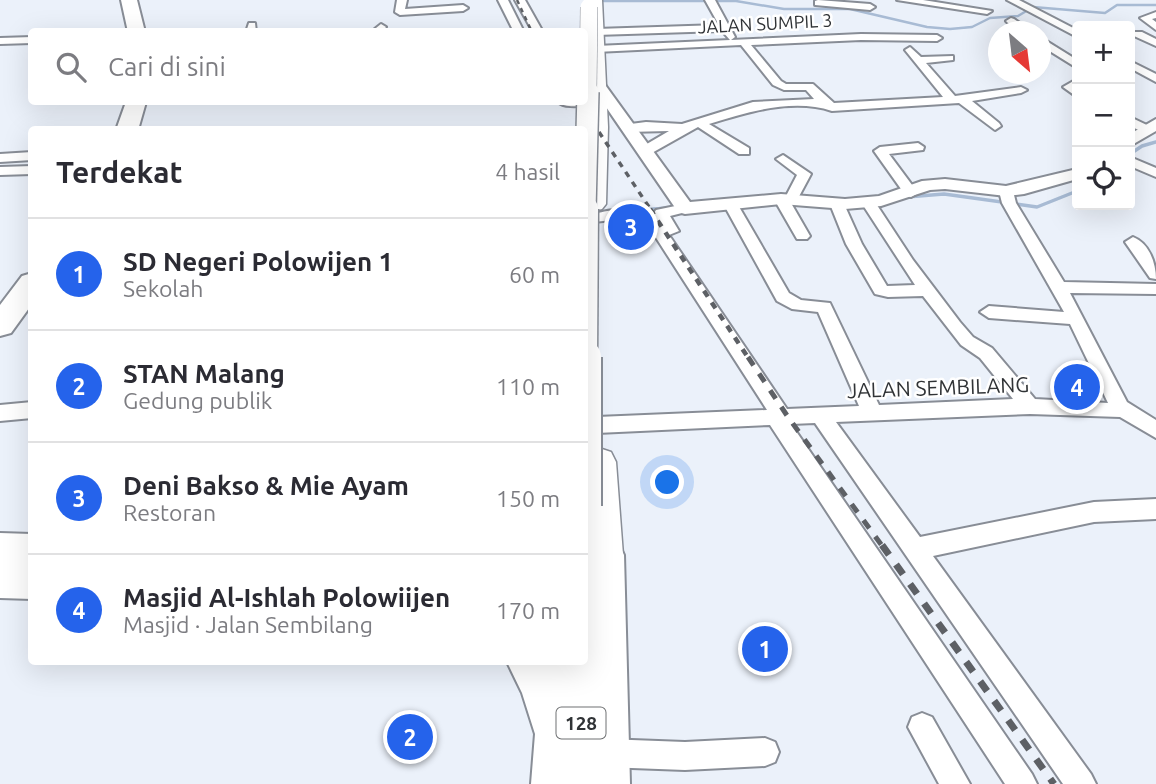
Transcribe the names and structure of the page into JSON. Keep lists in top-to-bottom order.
{
  "streets": {
    "main road": ["128"],
    "street": ["JALAN SUMPIL 3", "JALAN SEMBILANG"]
  },
  "north": "bottom right",
  "page": {
    "map_buttons": ["+", "−"],
    "search": "Cari di sini",
    "heading": ["Terdekat", "4 hasil"],
    "pins": [
      "3",
      "4",
      "1",
      "2"
    ],
    "list": [
      {
        "mark": "1",
        "name": "SD Negeri Polowijen 1",
        "note": "Sekolah",
        "value": "60 m"
      },
      {
        "mark": "2",
        "name": "STAN Malang",
        "note": "Gedung publik",
        "value": "110 m"
      },
      {
        "mark": "3",
        "name": "Deni Bakso & Mie Ayam",
        "note": "Restoran",
        "value": "150 m"
      },
      {
        "mark": "4",
        "name": "Masjid Al-Ishlah Polowiijen",
        "note": "Masjid · Jalan Sembilang",
        "value": "170 m"
      }
    ]
  }
}
